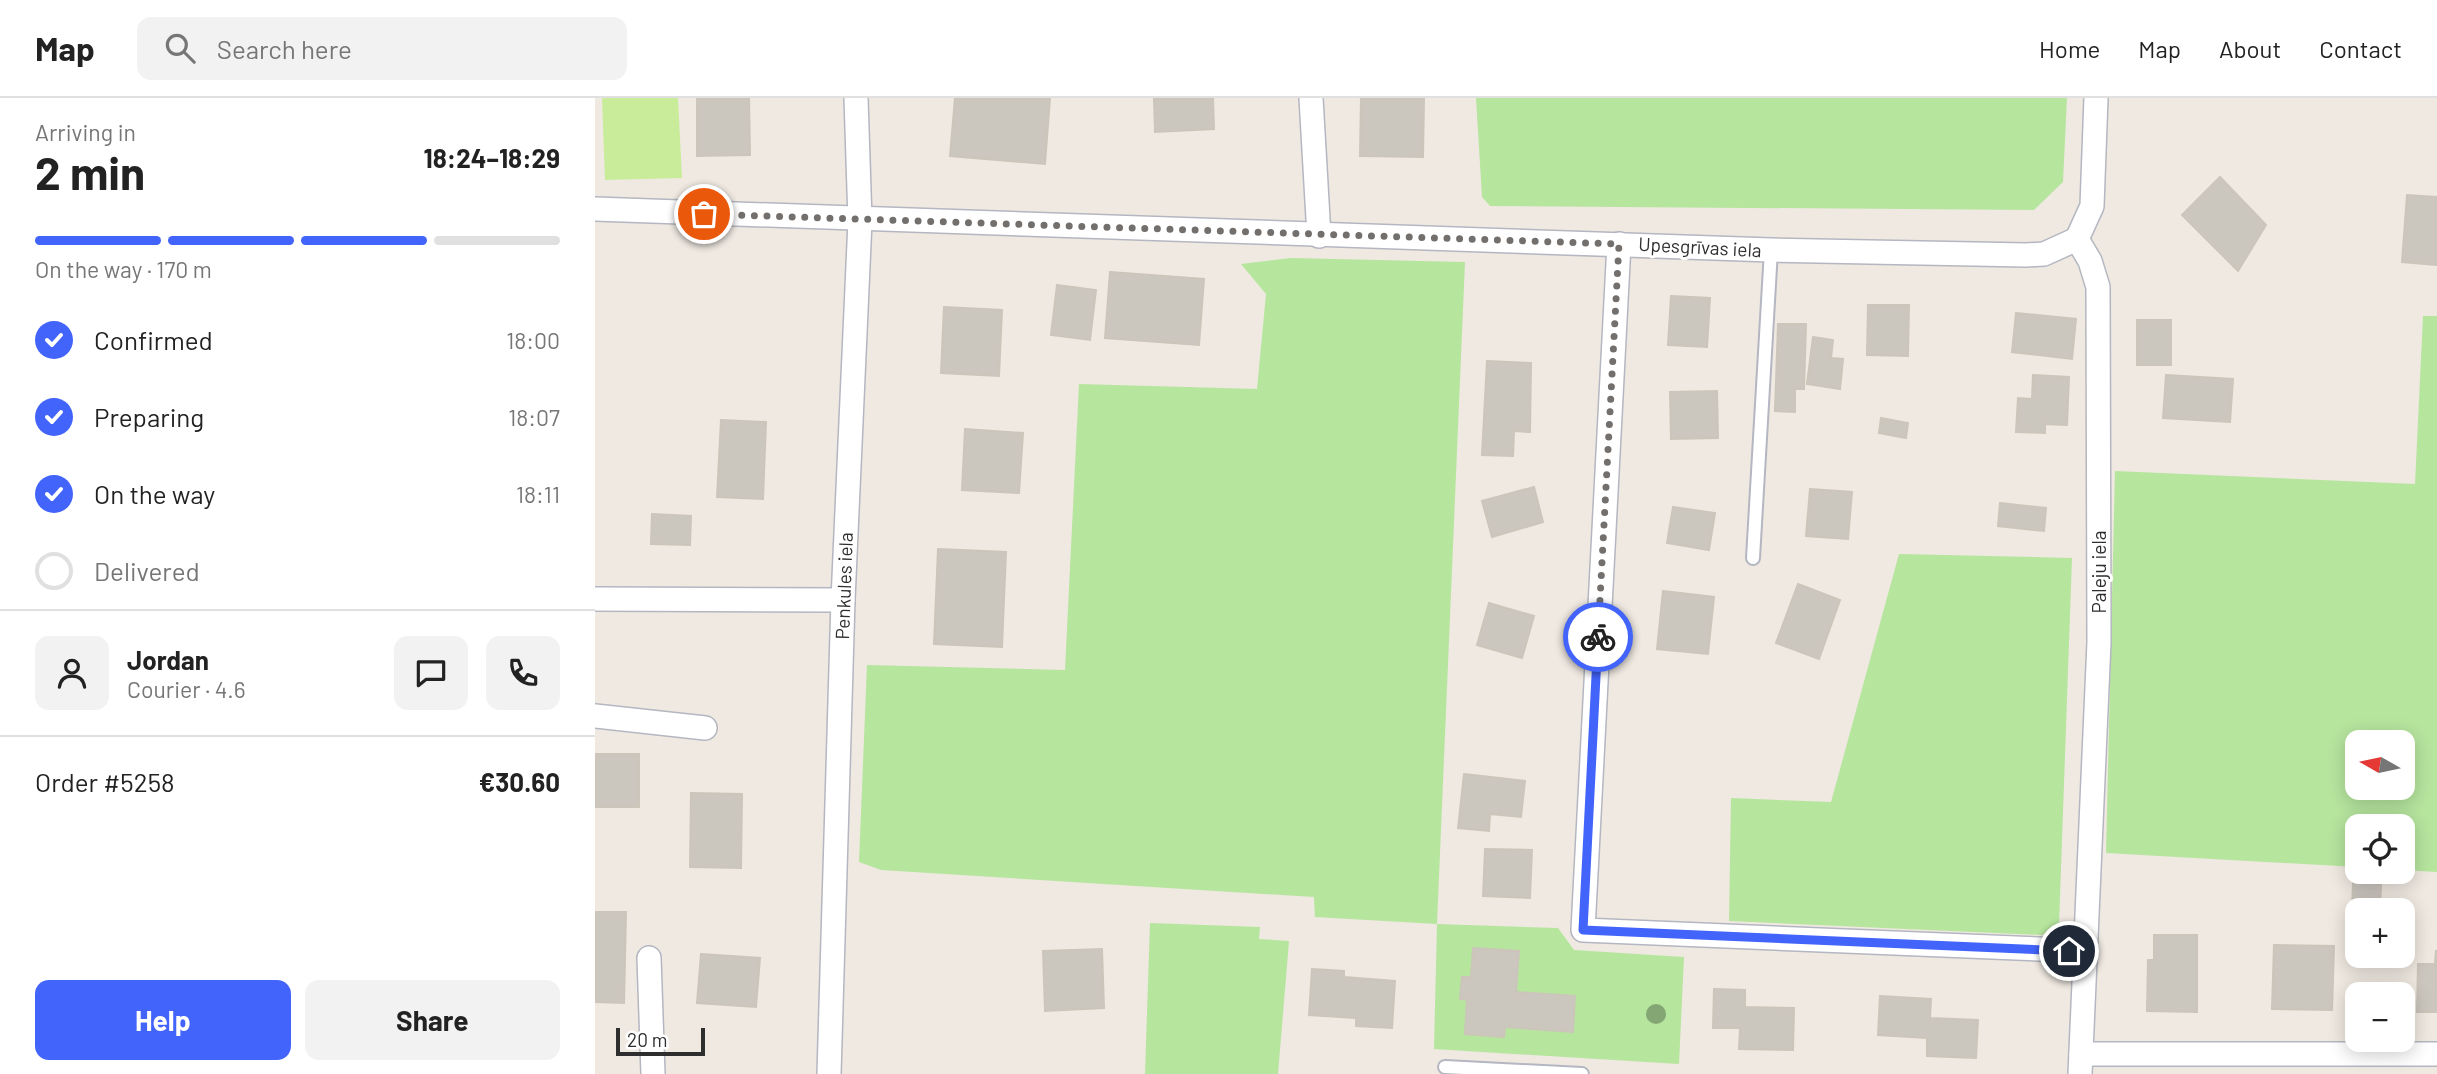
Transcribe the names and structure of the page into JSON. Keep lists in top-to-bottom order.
{
  "streets": {
    "street": ["Upesgrīvas iela", "Paleju iela", "Penkules iela"]
  },
  "crossings": [
    ["Upesgrīvas iela", "Paleju iela"],
    ["Upesgrīvas iela", "Penkules iela"]
  ],
  "scale_bar": "20 m",
  "north": "left",
  "page": {
    "header": "Map",
    "search": "Search here",
    "nav": [
      "Home",
      "Map",
      "About",
      "Contact"
    ],
    "heading": ["2 min", "Arriving in", "18:24–18:29"],
    "panel": [
      "Jordan",
      "Courier · 4.6",
      "Order #5258",
      "€30.60"
    ],
    "bar": "On the way · 170 m",
    "list": [
      ["Confirmed", "18:00"],
      ["Preparing", "18:07"],
      ["On the way", "18:11"],
      "Delivered"
    ],
    "map_buttons": ["+", "−"],
    "buttons": ["Help", "Share"],
    "scale": "20 m"
  }
}
